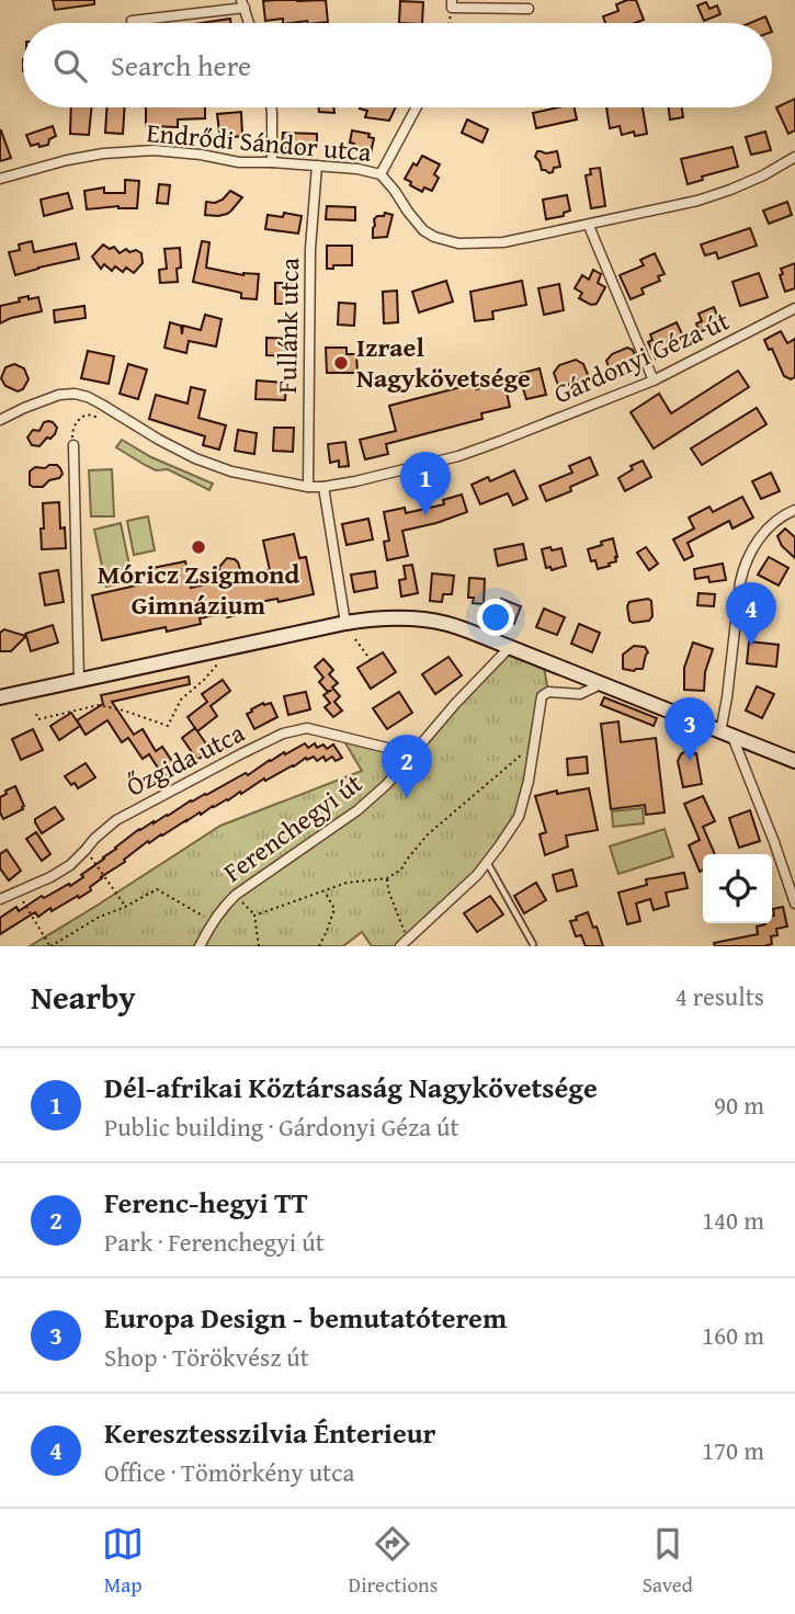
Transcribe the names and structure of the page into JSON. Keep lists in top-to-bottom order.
{
  "streets": {
    "street": [
      "Endrődi Sándor utca",
      "Fullánk utca",
      "Gárdonyi Géza út",
      "Őzgida utca",
      "Ferenchegyi út"
    ]
  },
  "crossings": [
    ["Endrődi Sándor utca", "Fullánk utca"],
    ["Fullánk utca", "Gárdonyi Géza út"],
    ["Őzgida utca", "Ferenchegyi út"]
  ],
  "places": ["Izrael Nagykövetsége", "Móricz Zsigmond Gimnázium"],
  "page": {
    "search": "Search here",
    "pins": [
      "1",
      "4",
      "3",
      "2"
    ],
    "heading": ["Nearby", "4 results"],
    "list": [
      {
        "mark": "1",
        "name": "Dél-afrikai Köztársaság Nagykövetsége",
        "note": "Public building · Gárdonyi Géza út",
        "value": "90 m"
      },
      {
        "mark": "2",
        "name": "Ferenc-hegyi TT",
        "note": "Park · Ferenchegyi út",
        "value": "140 m"
      },
      {
        "mark": "3",
        "name": "Europa Design - bemutatóterem",
        "note": "Shop · Törökvész út",
        "value": "160 m"
      },
      {
        "mark": "4",
        "name": "Keresztesszilvia Énterieur",
        "note": "Office · Tömörkény utca",
        "value": "170 m"
      }
    ],
    "nav": ["Map", "Directions", "Saved"]
  }
}
